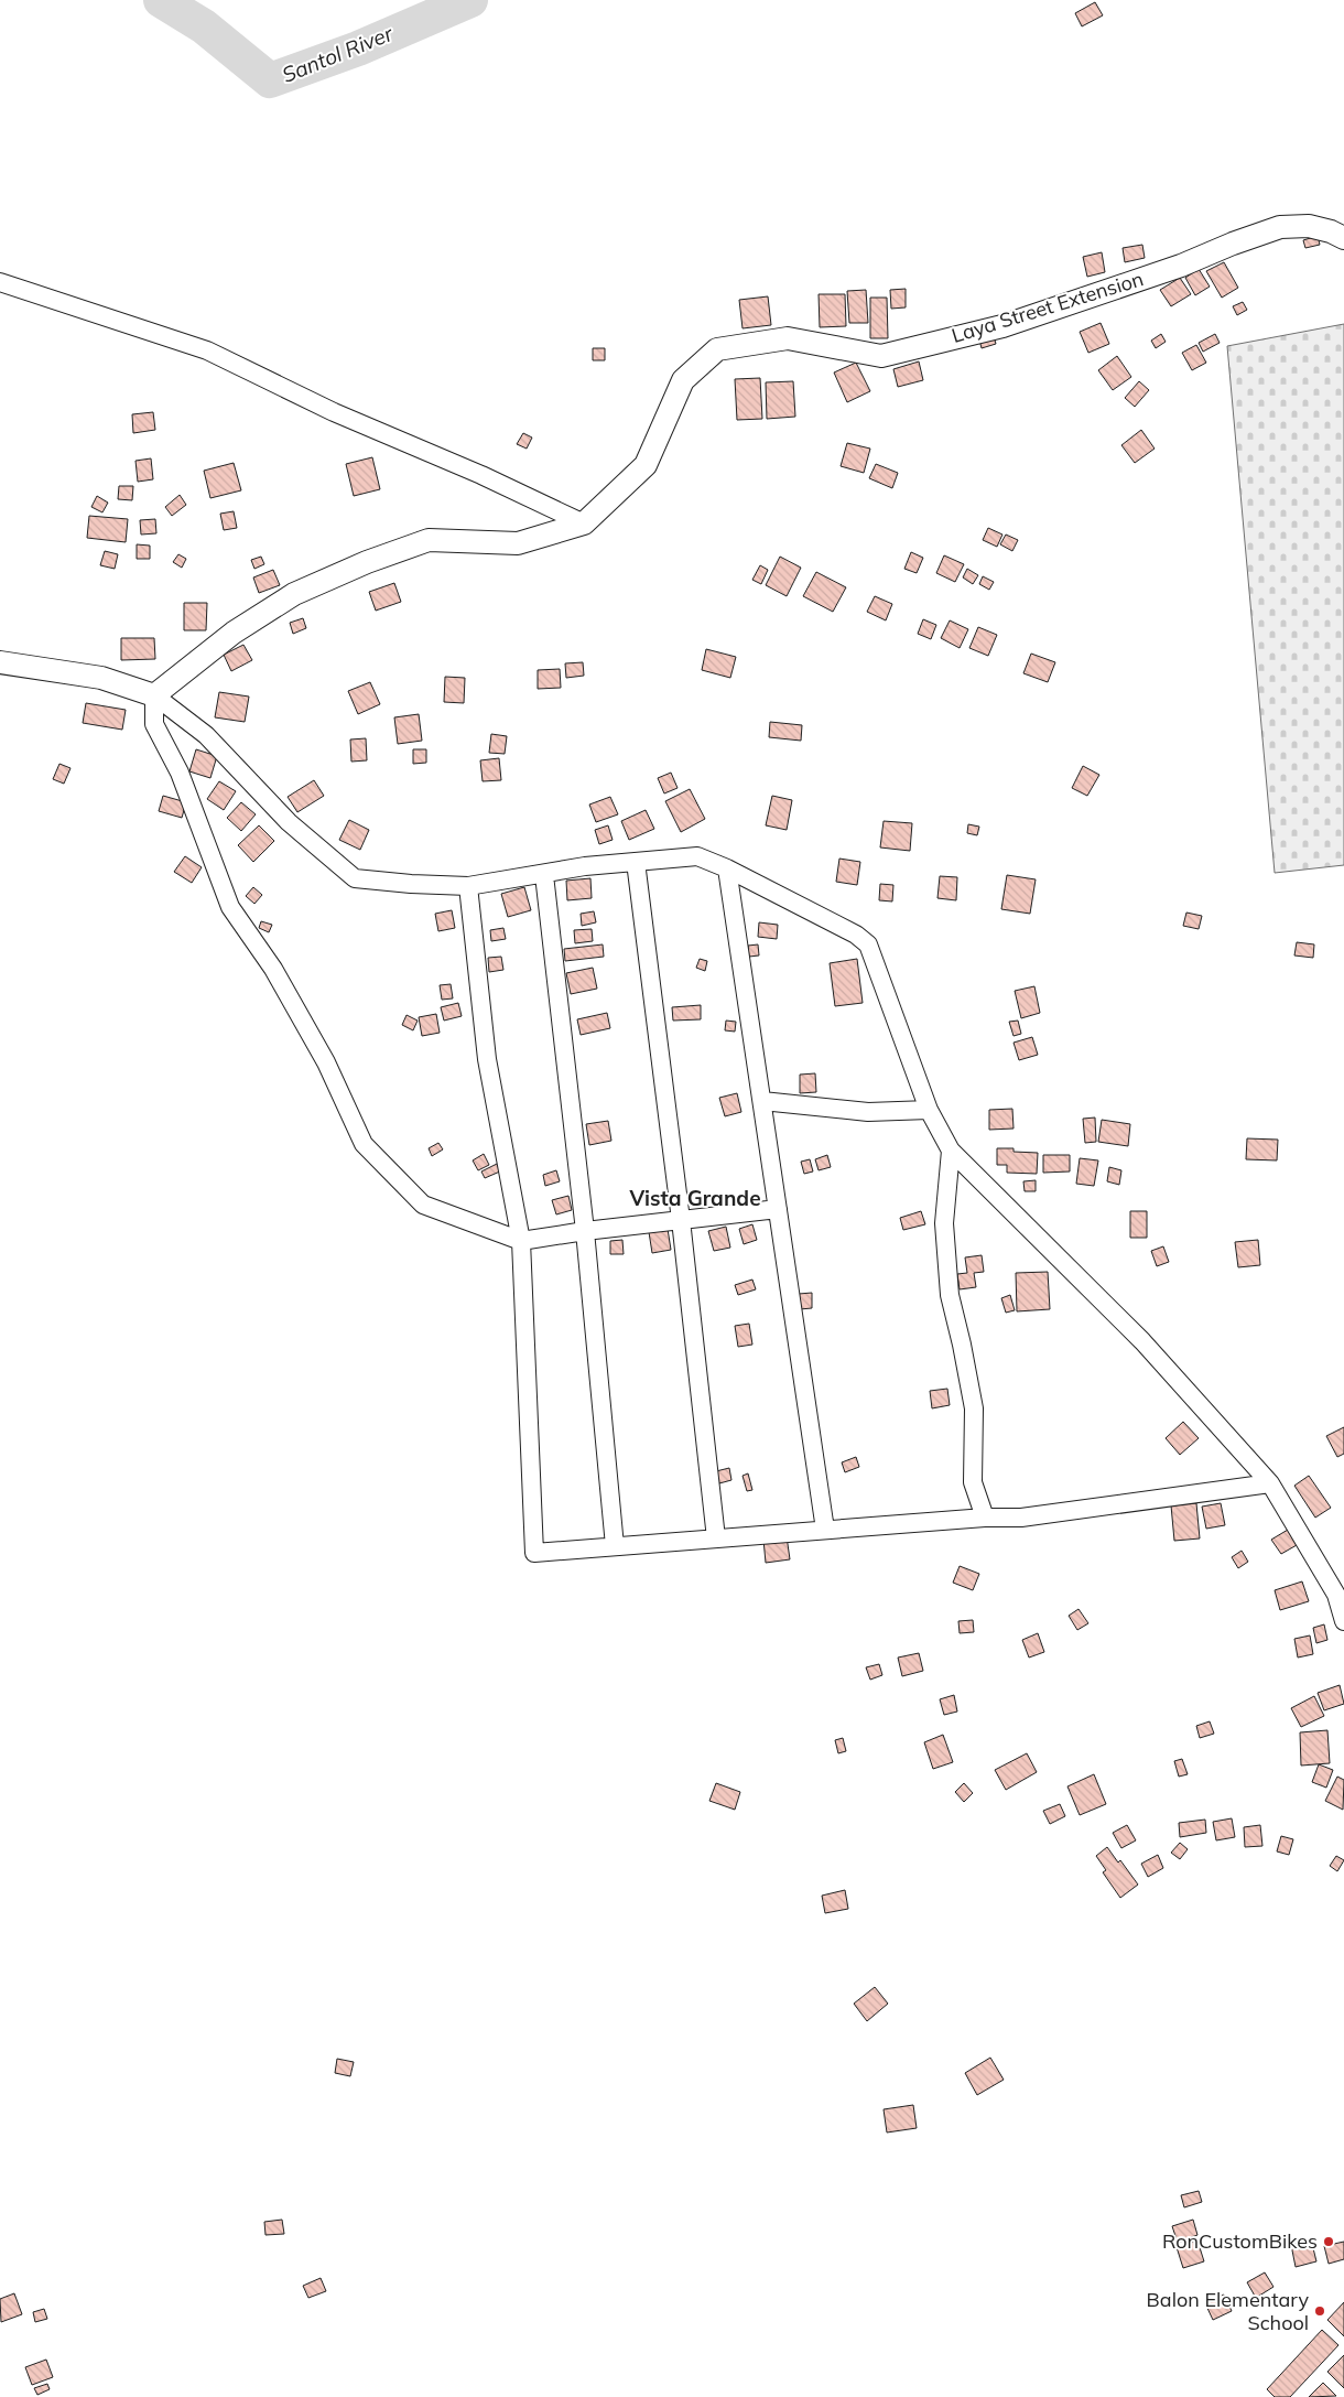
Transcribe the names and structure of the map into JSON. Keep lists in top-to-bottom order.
{
  "streets": {
    "street": ["Laya Street Extension"]
  },
  "districts": ["Vista Grande"],
  "water": ["Santol River"],
  "places": ["RonCustomBikes", "Balon Elementary School"]
}
